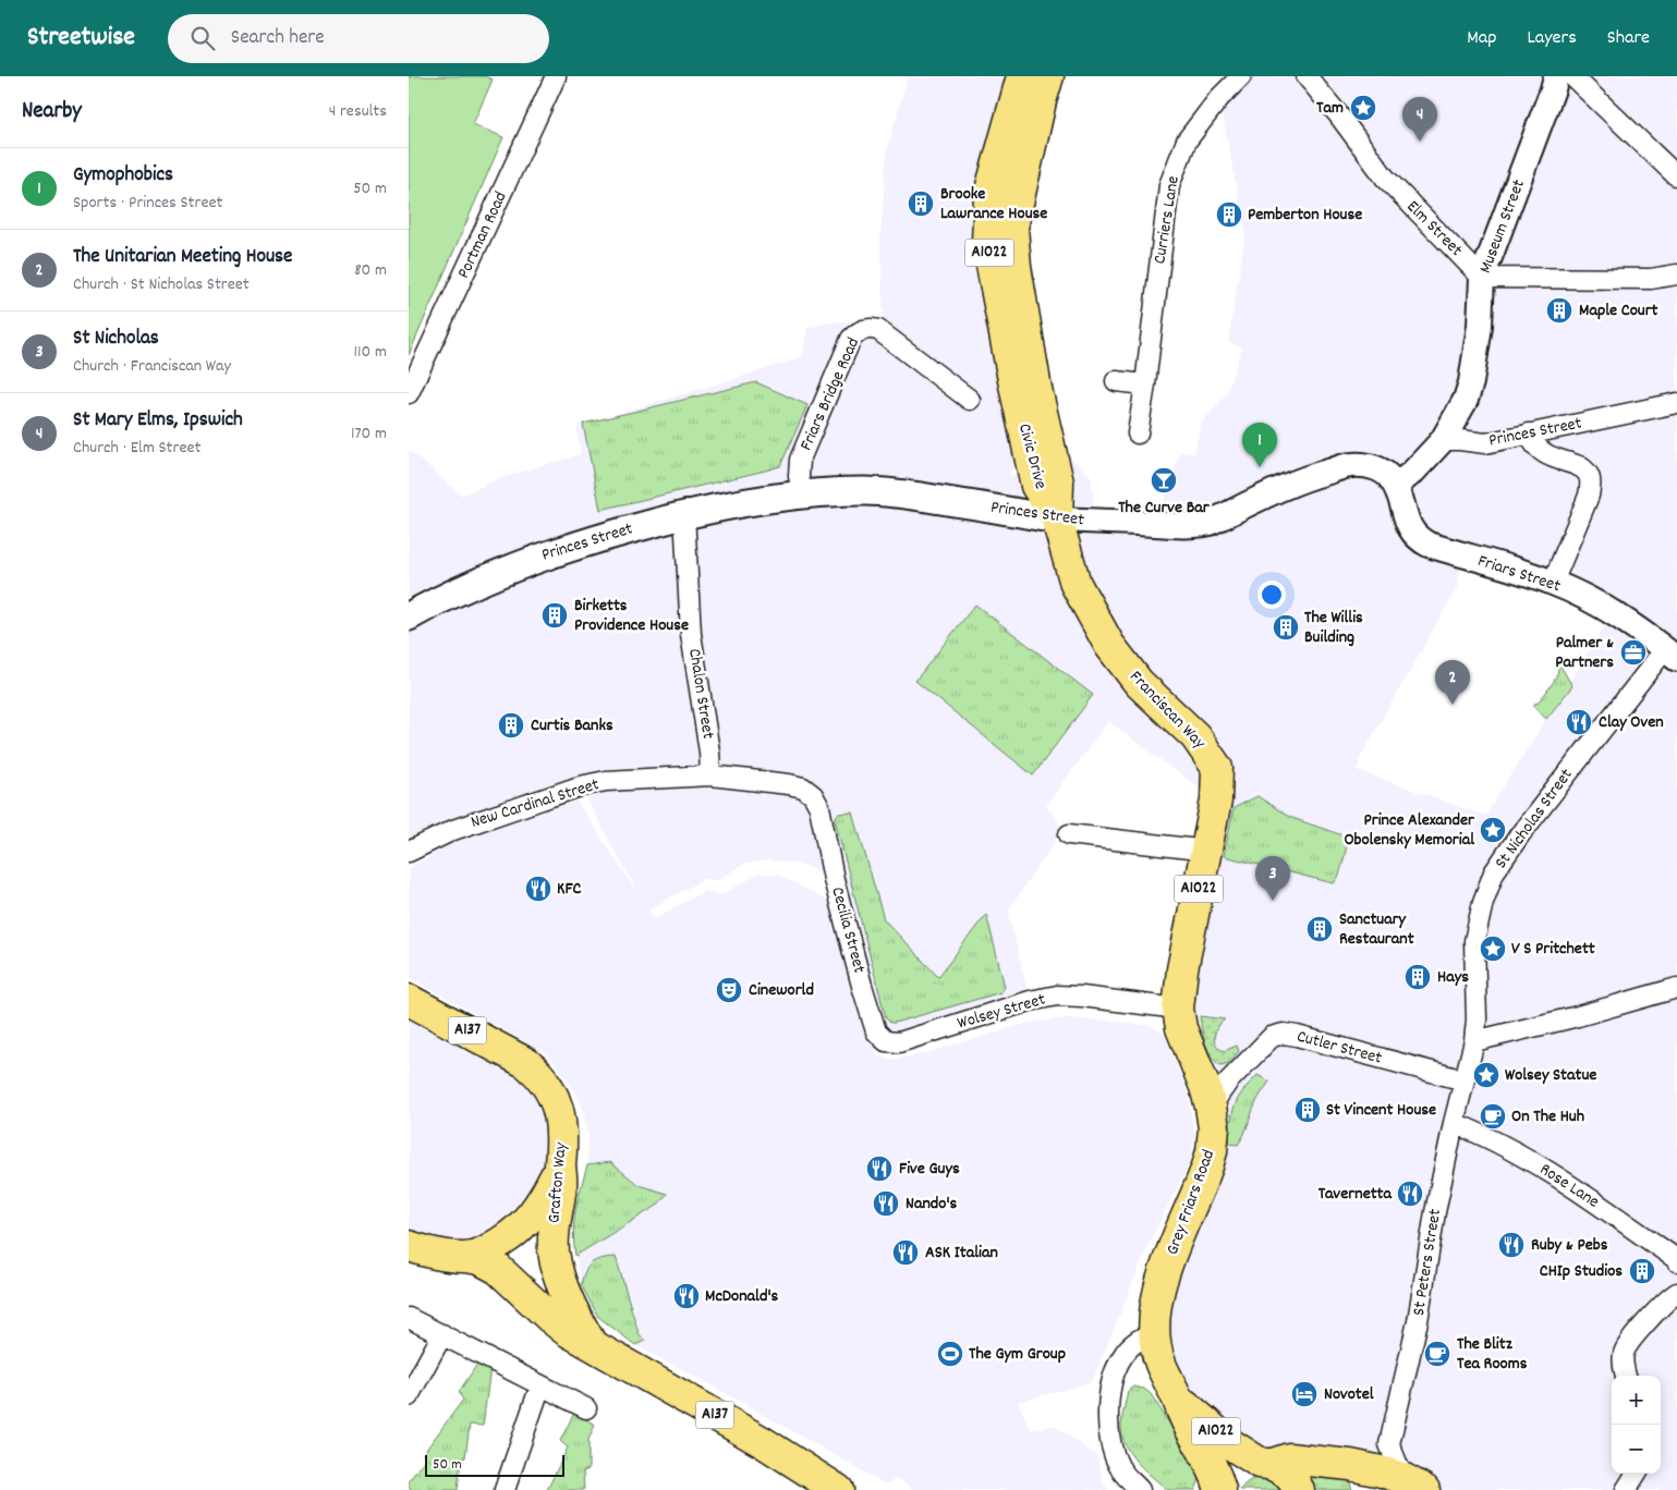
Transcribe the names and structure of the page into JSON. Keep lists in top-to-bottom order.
{
  "streets": {
    "main road": [
      "A1022",
      "Princes Street",
      "Civic Drive",
      "Franciscan Way",
      "A137",
      "Grafton Way",
      "Grey Friars Road"
    ],
    "street": [
      "Curriers Lane",
      "Museum Street",
      "Elm Street",
      "Portman Road",
      "Friars Bridge Road",
      "Friars Street",
      "Chalon Street",
      "New Cardinal Street",
      "St Nicholas Street",
      "Cecilia Street",
      "Wolsey Street",
      "Cutler Street",
      "Rose Lane",
      "St Peters Street"
    ]
  },
  "crossings": [
    ["Museum Street", "Elm Street"],
    ["Museum Street", "Princes Street"],
    ["Friars Bridge Road", "Princes Street"],
    ["Princes Street", "Civic Drive"],
    ["Princes Street", "Friars Street"],
    ["Princes Street", "Chalon Street"],
    ["Princes Street", "Franciscan Way"],
    ["Civic Drive", "Franciscan Way"],
    ["Friars Street", "St Nicholas Street"],
    ["Chalon Street", "New Cardinal Street"],
    ["Franciscan Way", "Wolsey Street"],
    ["Franciscan Way", "Grey Friars Road"],
    ["New Cardinal Street", "Cecilia Street"],
    ["St Nicholas Street", "Cutler Street"],
    ["St Nicholas Street", "St Peters Street"],
    ["Cecilia Street", "Wolsey Street"],
    ["Wolsey Street", "Grey Friars Road"],
    ["A137", "Grafton Way"],
    ["Cutler Street", "Grey Friars Road"],
    ["Cutler Street", "St Peters Street"],
    ["Rose Lane", "St Peters Street"]
  ],
  "places": {
    "place": [
      "Tam",
      "Prince Alexander Obolensky Memorial",
      "V S Pritchett",
      "Wolsey Statue"
    ],
    "building": [
      "Brooke Lawrance House",
      "Pemberton House",
      "Maple Court",
      "Birketts Providence House",
      "The Willis Building",
      "Curtis Banks",
      "Sanctuary Restaurant",
      "Hays",
      "St Vincent House",
      "CHIp Studios"
    ],
    "bar": ["The Curve Bar"],
    "office": ["Palmer & Partners"],
    "restaurant": [
      "Clay Oven",
      "KFC",
      "Five Guys",
      "Tavernetta",
      "Nando's",
      "Ruby & Pebs",
      "ASK Italian",
      "McDonald's"
    ],
    "theatre": ["Cineworld"],
    "cafe": ["On The Huh", "The Blitz Tea Rooms"],
    "sports": ["The Gym Group"],
    "hotel": ["Novotel"]
  },
  "scale_bar": "50 m",
  "page": {
    "header": "Streetwise",
    "search": "Search here",
    "nav": ["Map", "Layers", "Share"],
    "heading": ["Nearby", "4 results"],
    "pins": [
      "4",
      "1",
      "2",
      "3"
    ],
    "list": [
      {
        "mark": "1",
        "name": "Gymophobics",
        "note": "Sports · Princes Street",
        "value": "50 m"
      },
      {
        "mark": "2",
        "name": "The Unitarian Meeting House",
        "note": "Church · St Nicholas Street",
        "value": "80 m"
      },
      {
        "mark": "3",
        "name": "St Nicholas",
        "note": "Church · Franciscan Way",
        "value": "110 m"
      },
      {
        "mark": "4",
        "name": "St Mary Elms, Ipswich",
        "note": "Church · Elm Street",
        "value": "170 m"
      }
    ],
    "map_buttons": ["+", "−"],
    "scale": "50 m"
  }
}
